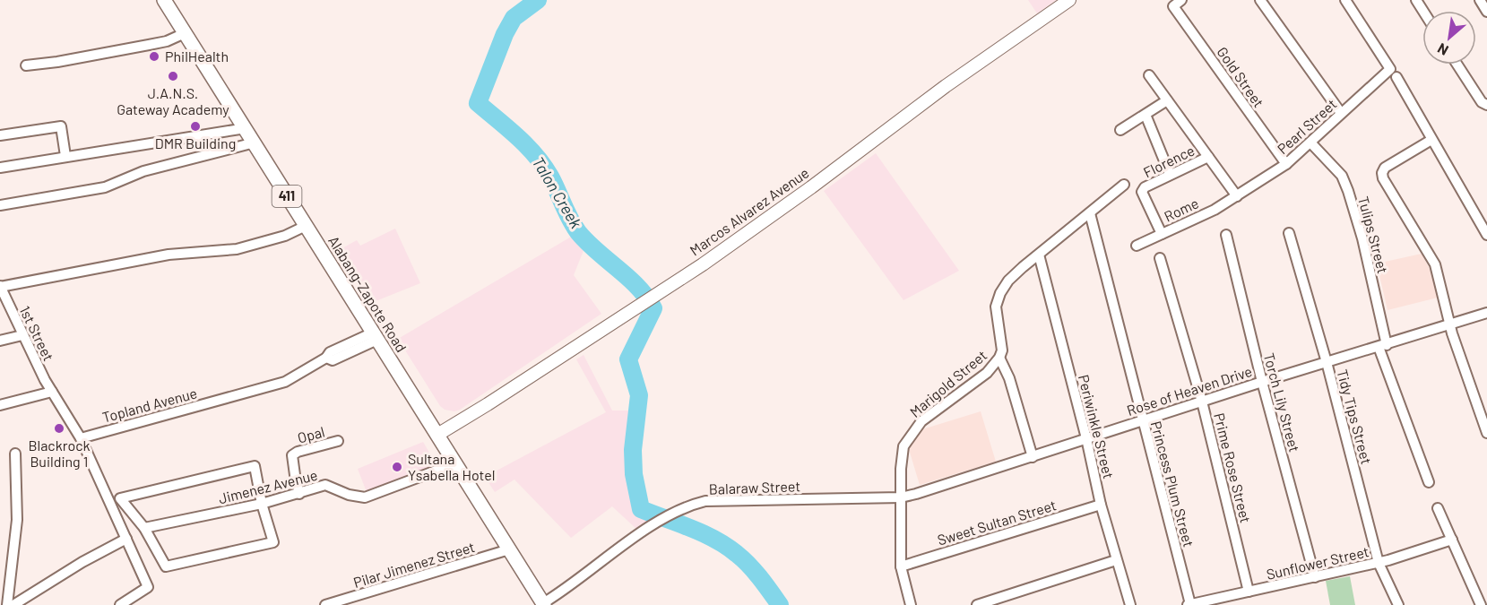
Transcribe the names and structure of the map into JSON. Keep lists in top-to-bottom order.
{
  "streets": {
    "highway": ["411", "Alabang-Zapote Road"],
    "main road": ["Marcos Alvarez Avenue"],
    "street": [
      "Gold Street",
      "Pearl Street",
      "Florence",
      "Rome",
      "Tulips Street",
      "1st Street",
      "Marigold Street",
      "Rose of Heaven Drive",
      "Torch Lily Street",
      "Topland Avenue",
      "Tidy Tips Street",
      "Periwinkle Street",
      "Opal",
      "Prime Rose Street",
      "Princess Plum Street",
      "Jimenez Avenue",
      "Balaraw Street",
      "Sweet Sultan Street",
      "Sunflower Street",
      "Pilar Jimenez Street"
    ]
  },
  "crossings": [
    ["Gold Street", "Pearl Street"],
    ["Pearl Street", "Rome"],
    ["Pearl Street", "Tulips Street"],
    ["Florence", "Rome"],
    ["Marcos Alvarez Avenue", "Alabang-Zapote Road"],
    ["Tulips Street", "Rose of Heaven Drive"],
    ["Alabang-Zapote Road", "Topland Avenue"],
    ["Alabang-Zapote Road", "Jimenez Avenue"],
    ["Alabang-Zapote Road", "Balaraw Street"],
    ["Alabang-Zapote Road", "Pilar Jimenez Street"],
    ["Marigold Street", "Rose of Heaven Drive"],
    ["Marigold Street", "Periwinkle Street"],
    ["Marigold Street", "Princess Plum Street"],
    ["Marigold Street", "Balaraw Street"],
    ["Marigold Street", "Sweet Sultan Street"],
    ["Rose of Heaven Drive", "Torch Lily Street"],
    ["Rose of Heaven Drive", "Tidy Tips Street"],
    ["Rose of Heaven Drive", "Periwinkle Street"],
    ["Rose of Heaven Drive", "Prime Rose Street"],
    ["Rose of Heaven Drive", "Princess Plum Street"],
    ["Rose of Heaven Drive", "Balaraw Street"],
    ["Torch Lily Street", "Sunflower Street"],
    ["Tidy Tips Street", "Sunflower Street"],
    ["Periwinkle Street", "Sweet Sultan Street"],
    ["Opal", "Jimenez Avenue"],
    ["Prime Rose Street", "Sunflower Street"],
    ["Princess Plum Street", "Sunflower Street"]
  ],
  "water": ["Talon Creek"],
  "places": [
    "PhilHealth",
    "J.A.N.S. Gateway Academy",
    "DMR Building",
    "Blackrock Building 1",
    "Sultana Ysabella Hotel"
  ],
  "north": "bottom left"
}
